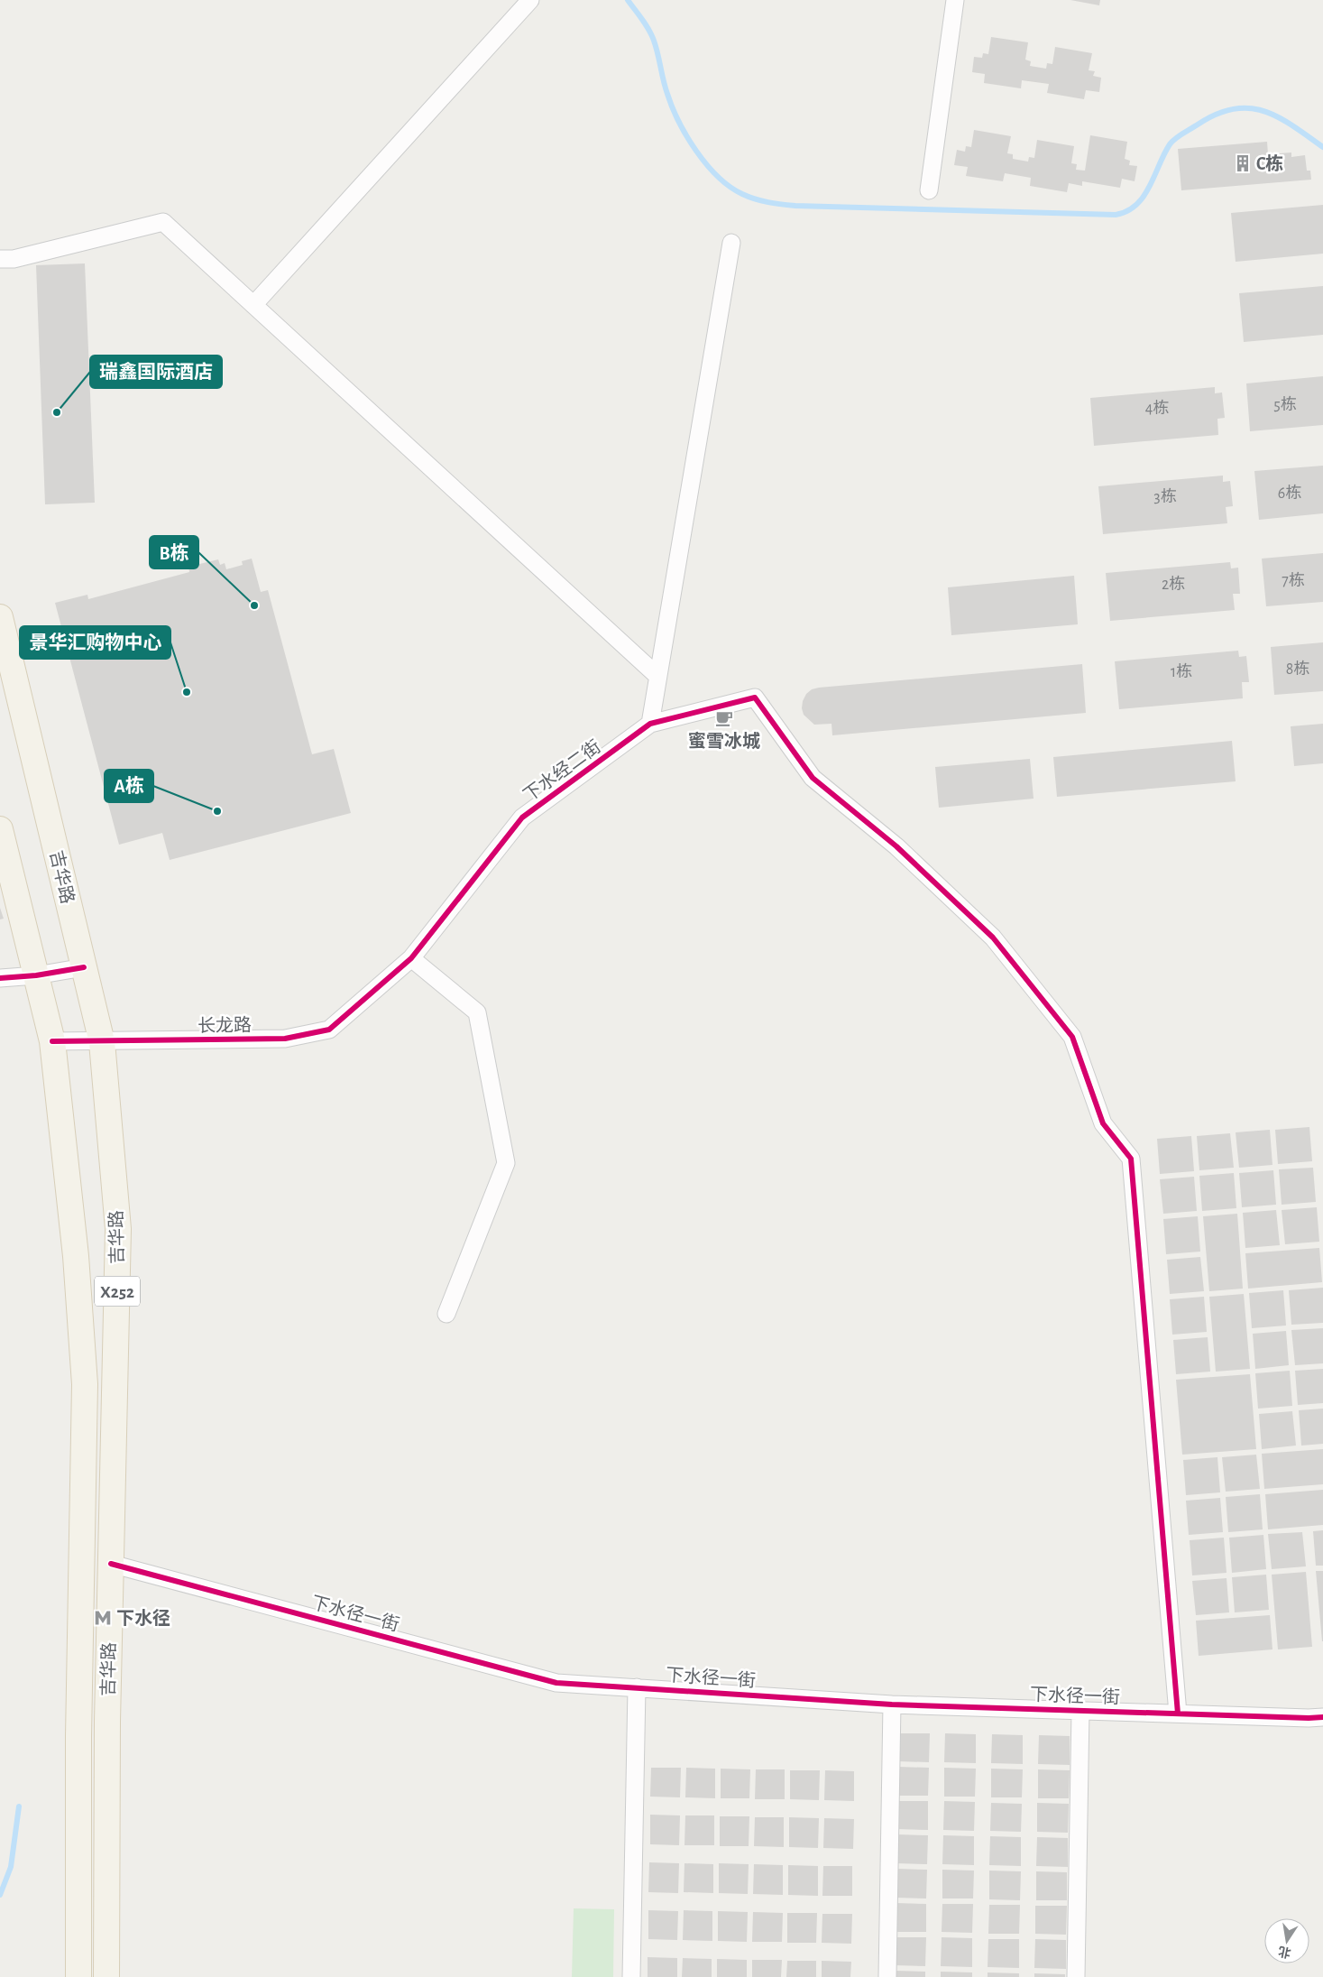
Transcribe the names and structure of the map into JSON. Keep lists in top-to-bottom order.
{
  "streets": {
    "main road": ["吉华路", "X252"],
    "street": ["下水经二街", "长龙路", "下水径一街"]
  },
  "crossings": [
    ["下水经二街", "长龙路"],
    ["下水经二街", "下水径一街"],
    ["吉华路", "长龙路"],
    ["吉华路", "下水径一街"]
  ],
  "places": {
    "building": ["C栋"],
    "other": [
      "瑞鑫国际酒店",
      "B栋",
      "景华汇购物中心",
      "A栋"
    ],
    "cafe": ["蜜雪冰城"],
    "metro station": ["下水径"]
  },
  "house_numbers": [
    "5栋",
    "4栋",
    "6栋",
    "3栋",
    "7栋",
    "2栋",
    "8栋",
    "1栋"
  ],
  "north": "bottom"
}
